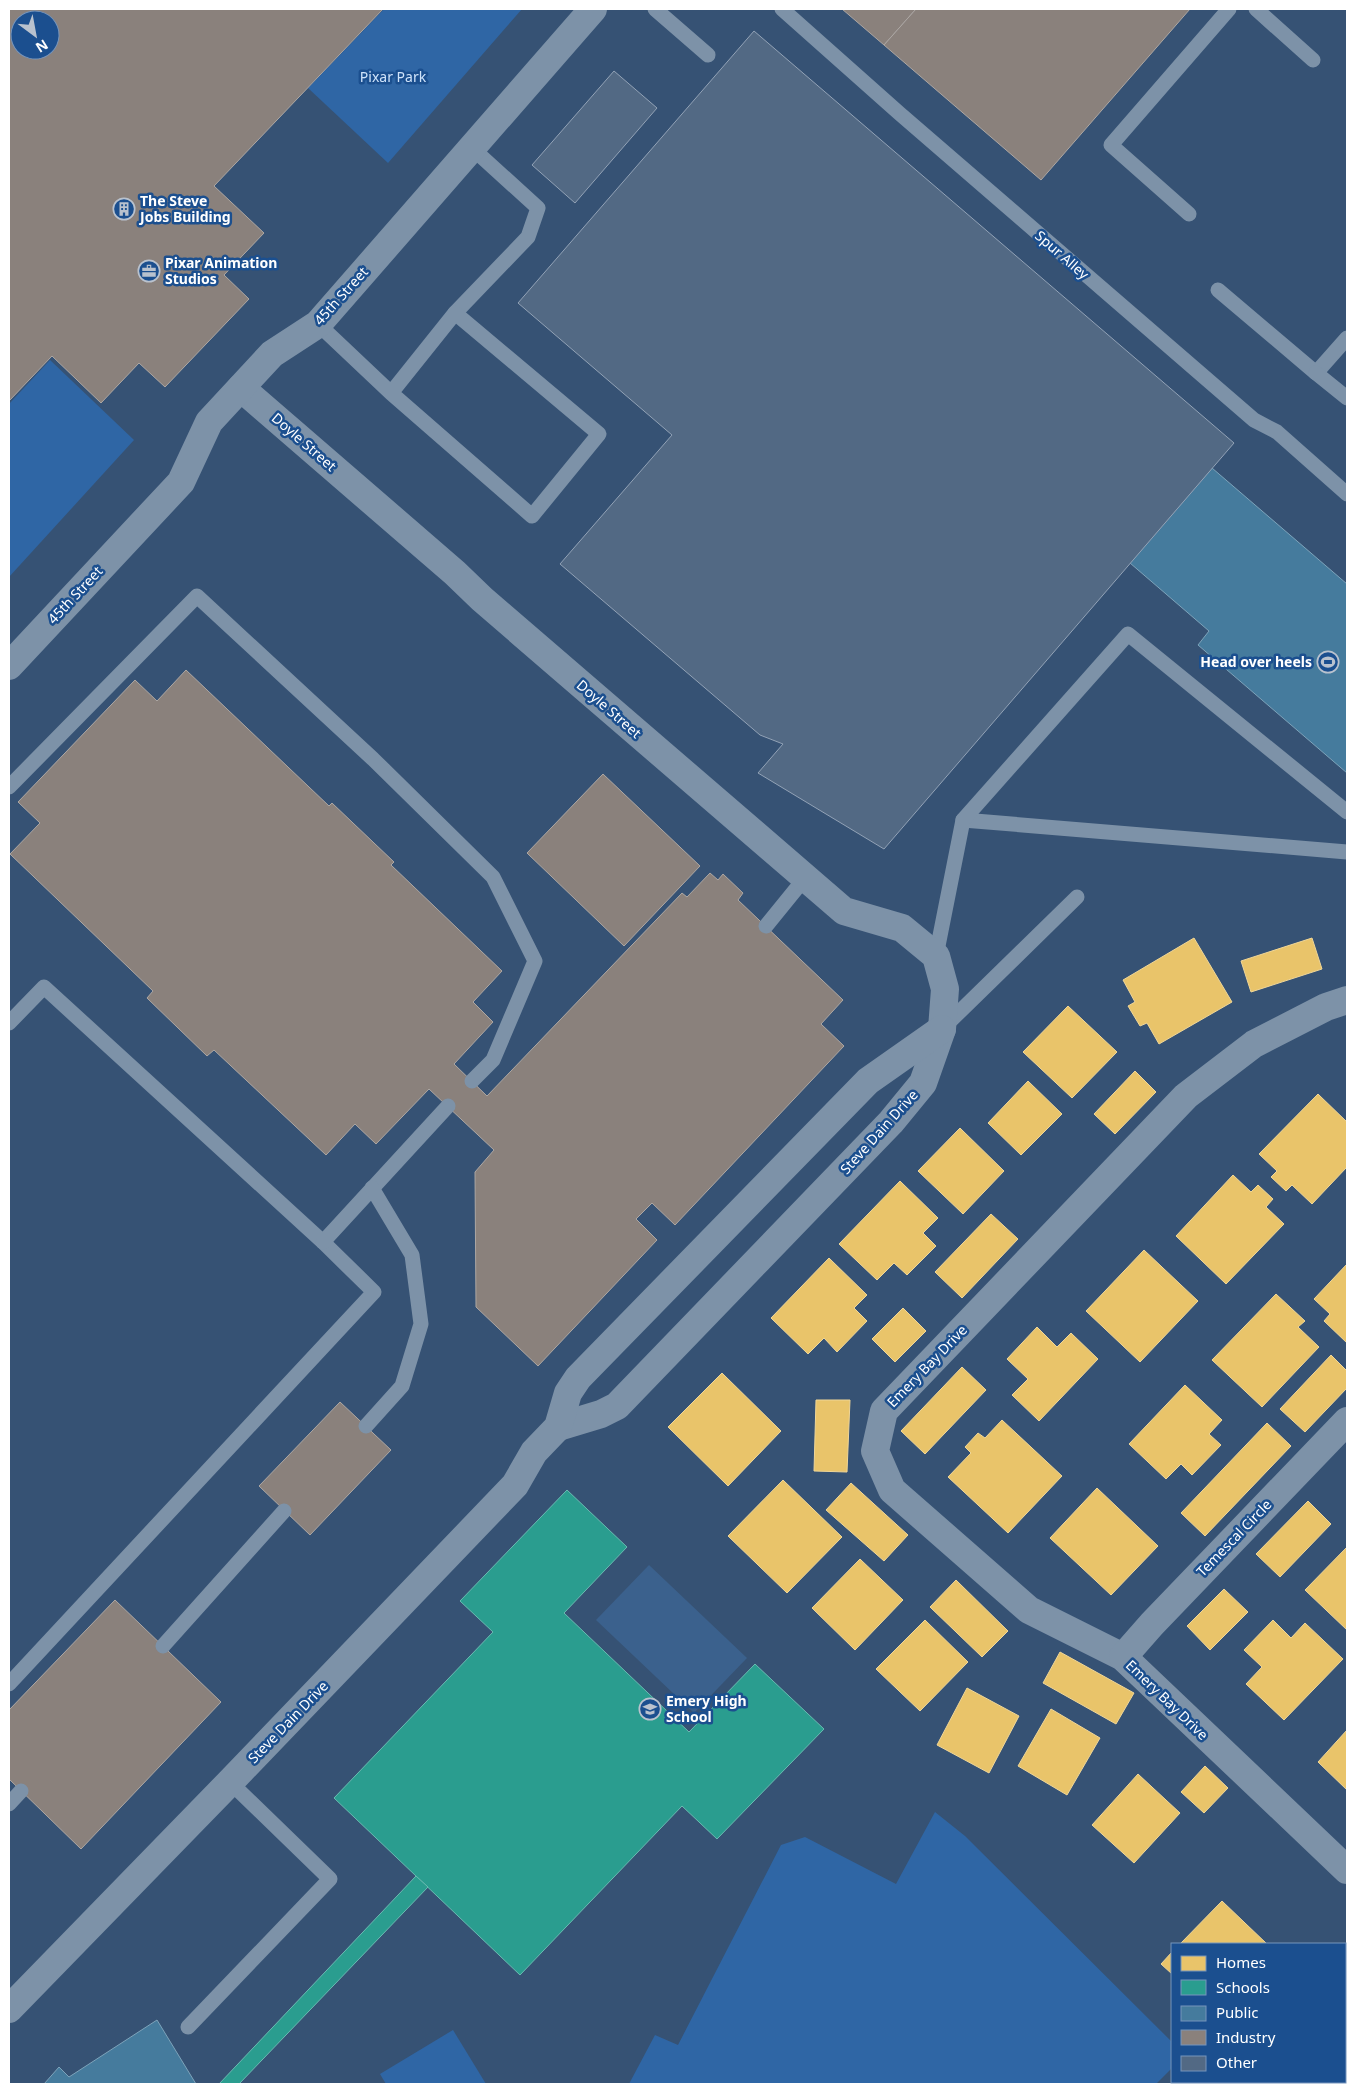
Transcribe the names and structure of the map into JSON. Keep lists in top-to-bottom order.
{
  "streets": {
    "street": [
      "45th Street",
      "Doyle Street",
      "Steve Dain Drive",
      "Emery Bay Drive",
      "Temescal Circle"
    ],
    "lane": ["Spur Alley"]
  },
  "crossings": [
    ["45th Street", "Doyle Street"],
    ["Emery Bay Drive", "Temescal Circle"]
  ],
  "parks": ["Pixar Park"],
  "places": {
    "building": ["The Steve Jobs Building"],
    "office": ["Pixar Animation Studios"],
    "sports": ["Head over heels"],
    "school or university": ["Emery High School"]
  },
  "legend": [
    "Homes",
    "Schools",
    "Public",
    "Industry",
    "Other"
  ],
  "north": "bottom right"
}
